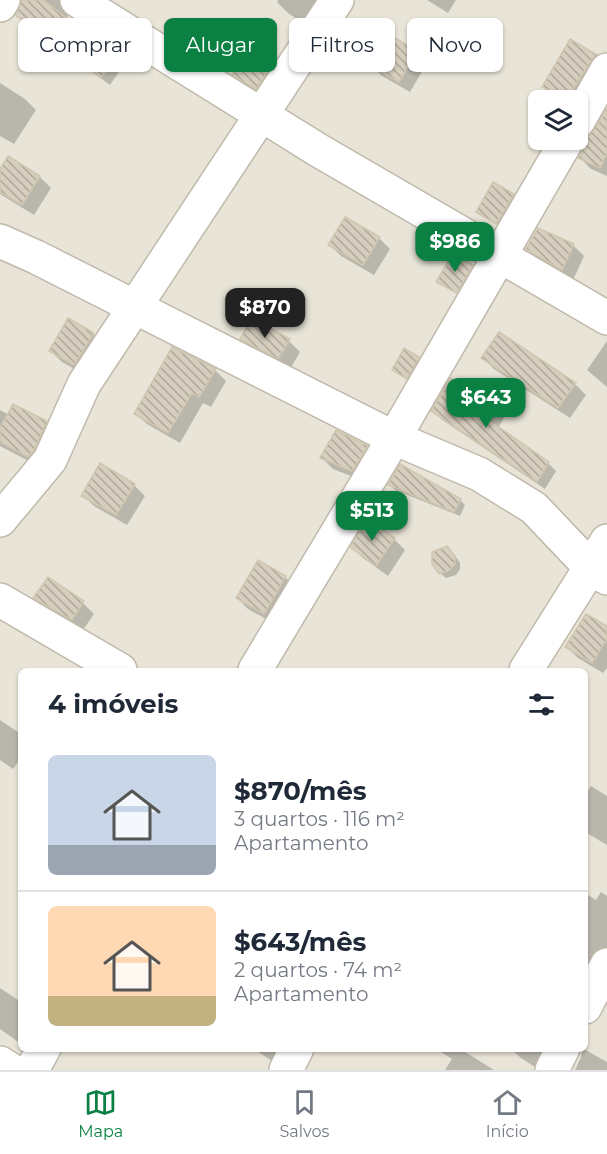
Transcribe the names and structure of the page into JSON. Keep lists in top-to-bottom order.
{
  "page": {
    "chip": [
      "Comprar",
      "Alugar",
      "Filtros",
      "Novo"
    ],
    "price": [
      "$986",
      "$870",
      "$643",
      "$513"
    ],
    "heading": "4 imóveis",
    "list": [
      {
        "name": "$870/mês",
        "note": "3 quartos · 116 m² · Apartamento"
      },
      {
        "name": "$643/mês",
        "note": "2 quartos · 74 m² · Apartamento"
      }
    ],
    "tabs": ["Mapa", "Salvos", "Início"]
  }
}
